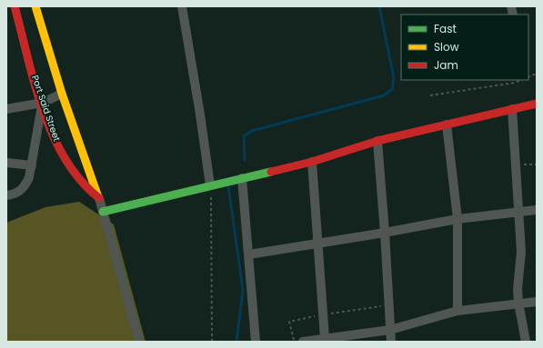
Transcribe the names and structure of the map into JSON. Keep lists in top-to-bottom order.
{
  "streets": {
    "street": ["Port Said Street"]
  },
  "legend": ["Fast", "Slow", "Jam"]
}
